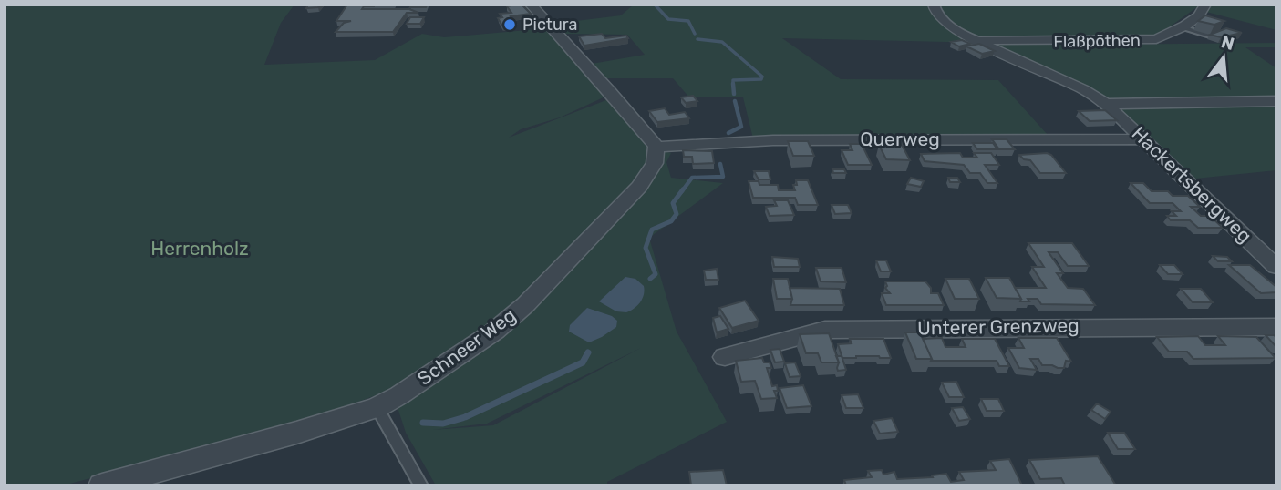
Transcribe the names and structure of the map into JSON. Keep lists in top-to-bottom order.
{
  "streets": {
    "street": [
      "Flaßpöthen",
      "Querweg",
      "Hackertsbergweg",
      "Unterer Grenzweg",
      "Schneer Weg"
    ]
  },
  "crossings": [
    ["Flaßpöthen", "Hackertsbergweg"],
    ["Querweg", "Hackertsbergweg"],
    ["Querweg", "Schneer Weg"]
  ],
  "parks": ["Herrenholz"],
  "places": ["Pictura"],
  "north": "top"
}
